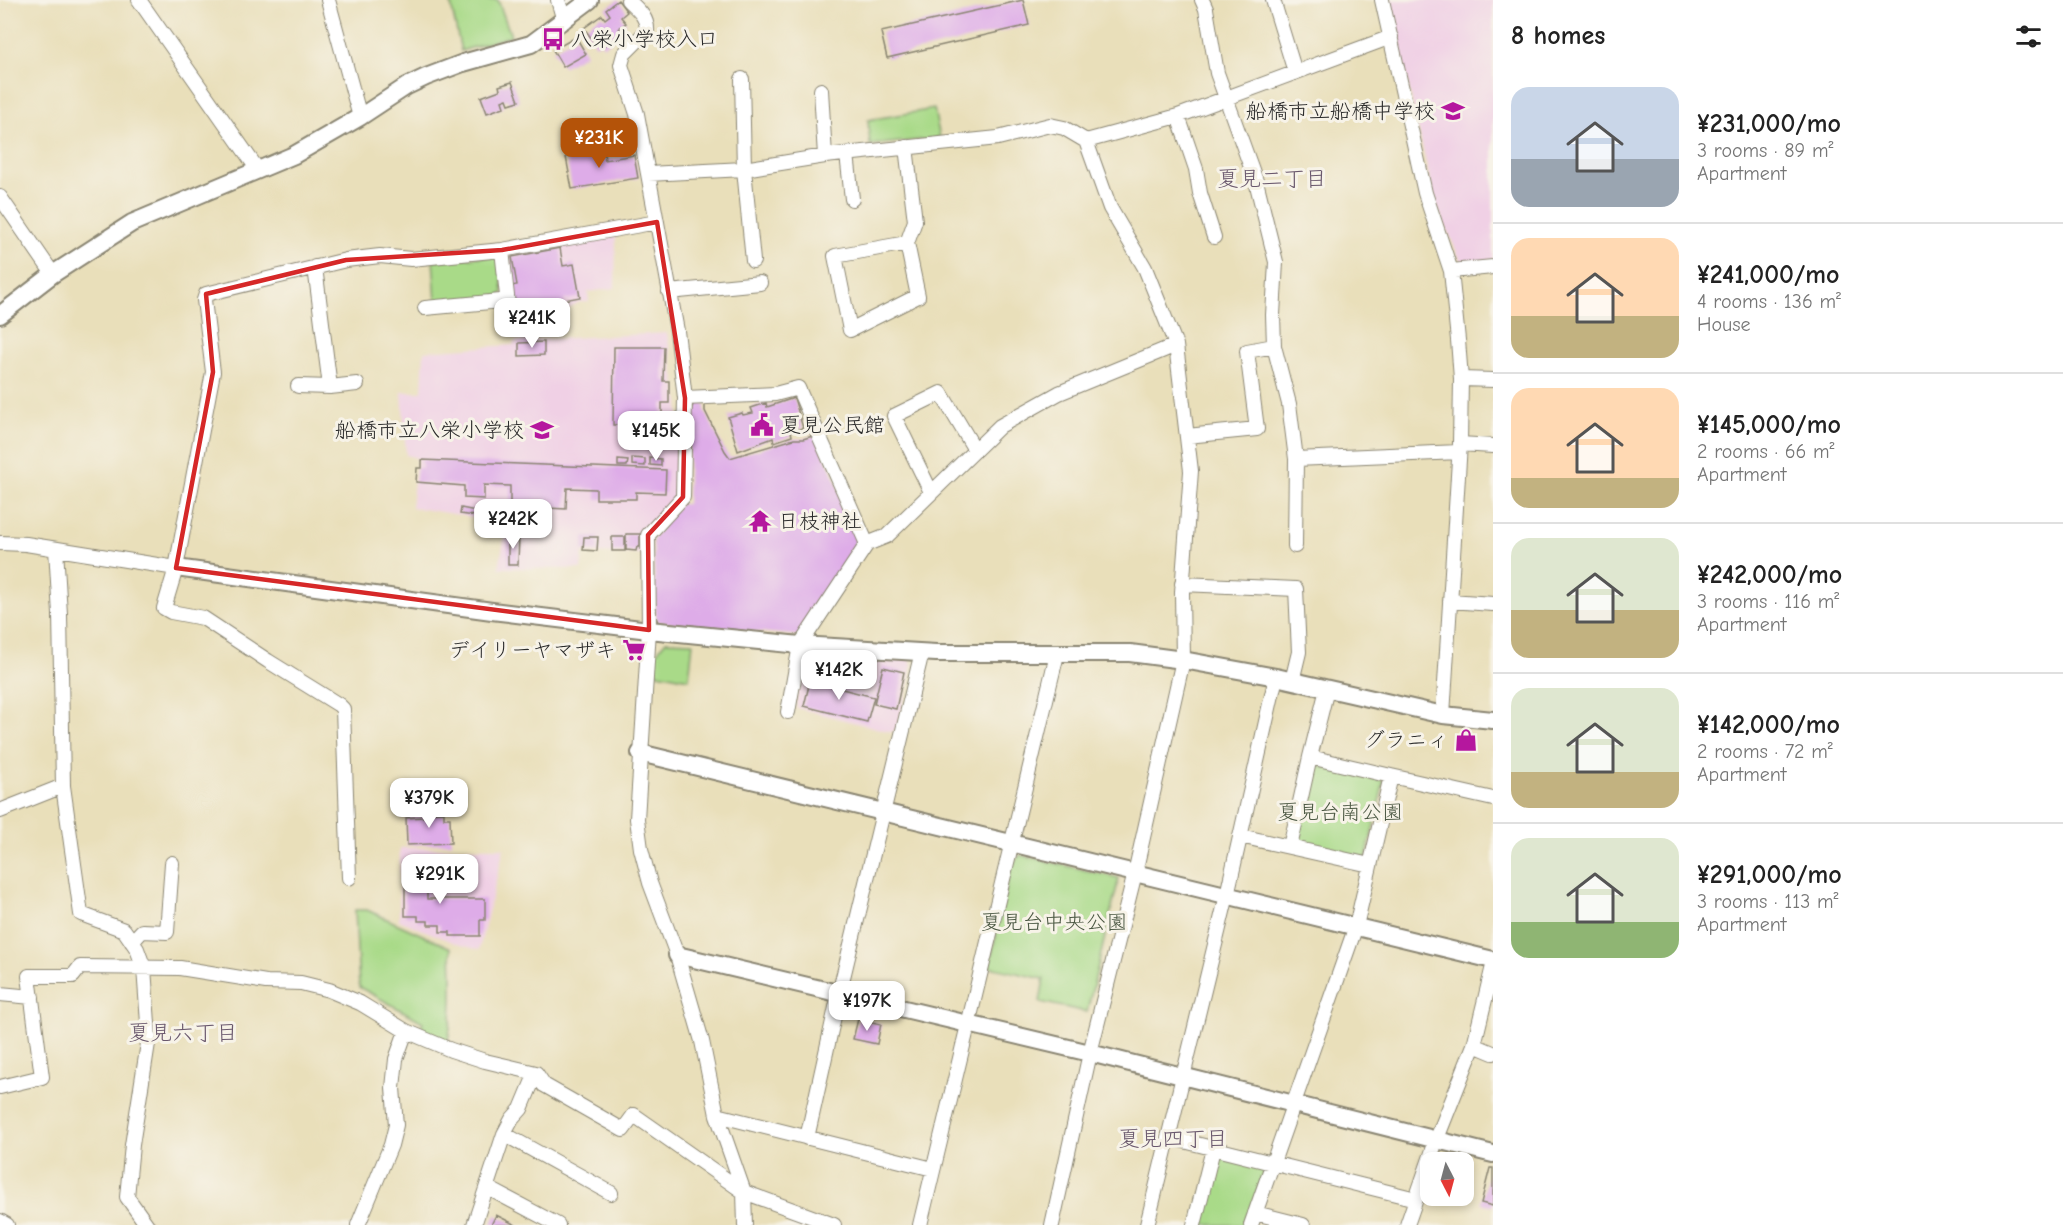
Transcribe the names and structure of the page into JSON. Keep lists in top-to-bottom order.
{
  "districts": ["夏見二丁目", "夏見六丁目", "夏見四丁目"],
  "parks": ["夏見台南公園", "夏見台中央公園"],
  "places": {
    "bus stop": ["八栄小学校入口"],
    "school or university": ["船橋市立船橋中学校", "船橋市立八栄小学校"],
    "public building": ["夏見公民館"],
    "temple": ["日枝神社"],
    "supermarket": ["デイリーヤマザキ"],
    "shop": ["グラニィ"]
  },
  "north": "bottom",
  "page": {
    "heading": "8 homes",
    "list": [
      {
        "name": "¥231,000/mo",
        "note": "3 rooms · 89 m² · Apartment"
      },
      {
        "name": "¥241,000/mo",
        "note": "4 rooms · 136 m² · House"
      },
      {
        "name": "¥145,000/mo",
        "note": "2 rooms · 66 m² · Apartment"
      },
      {
        "name": "¥242,000/mo",
        "note": "3 rooms · 116 m² · Apartment"
      },
      {
        "name": "¥142,000/mo",
        "note": "2 rooms · 72 m² · Apartment"
      },
      {
        "name": "¥291,000/mo",
        "note": "3 rooms · 113 m² · Apartment"
      }
    ],
    "price": [
      "¥231K",
      "¥241K",
      "¥145K",
      "¥242K",
      "¥142K",
      "¥379K",
      "¥291K",
      "¥197K"
    ]
  }
}
